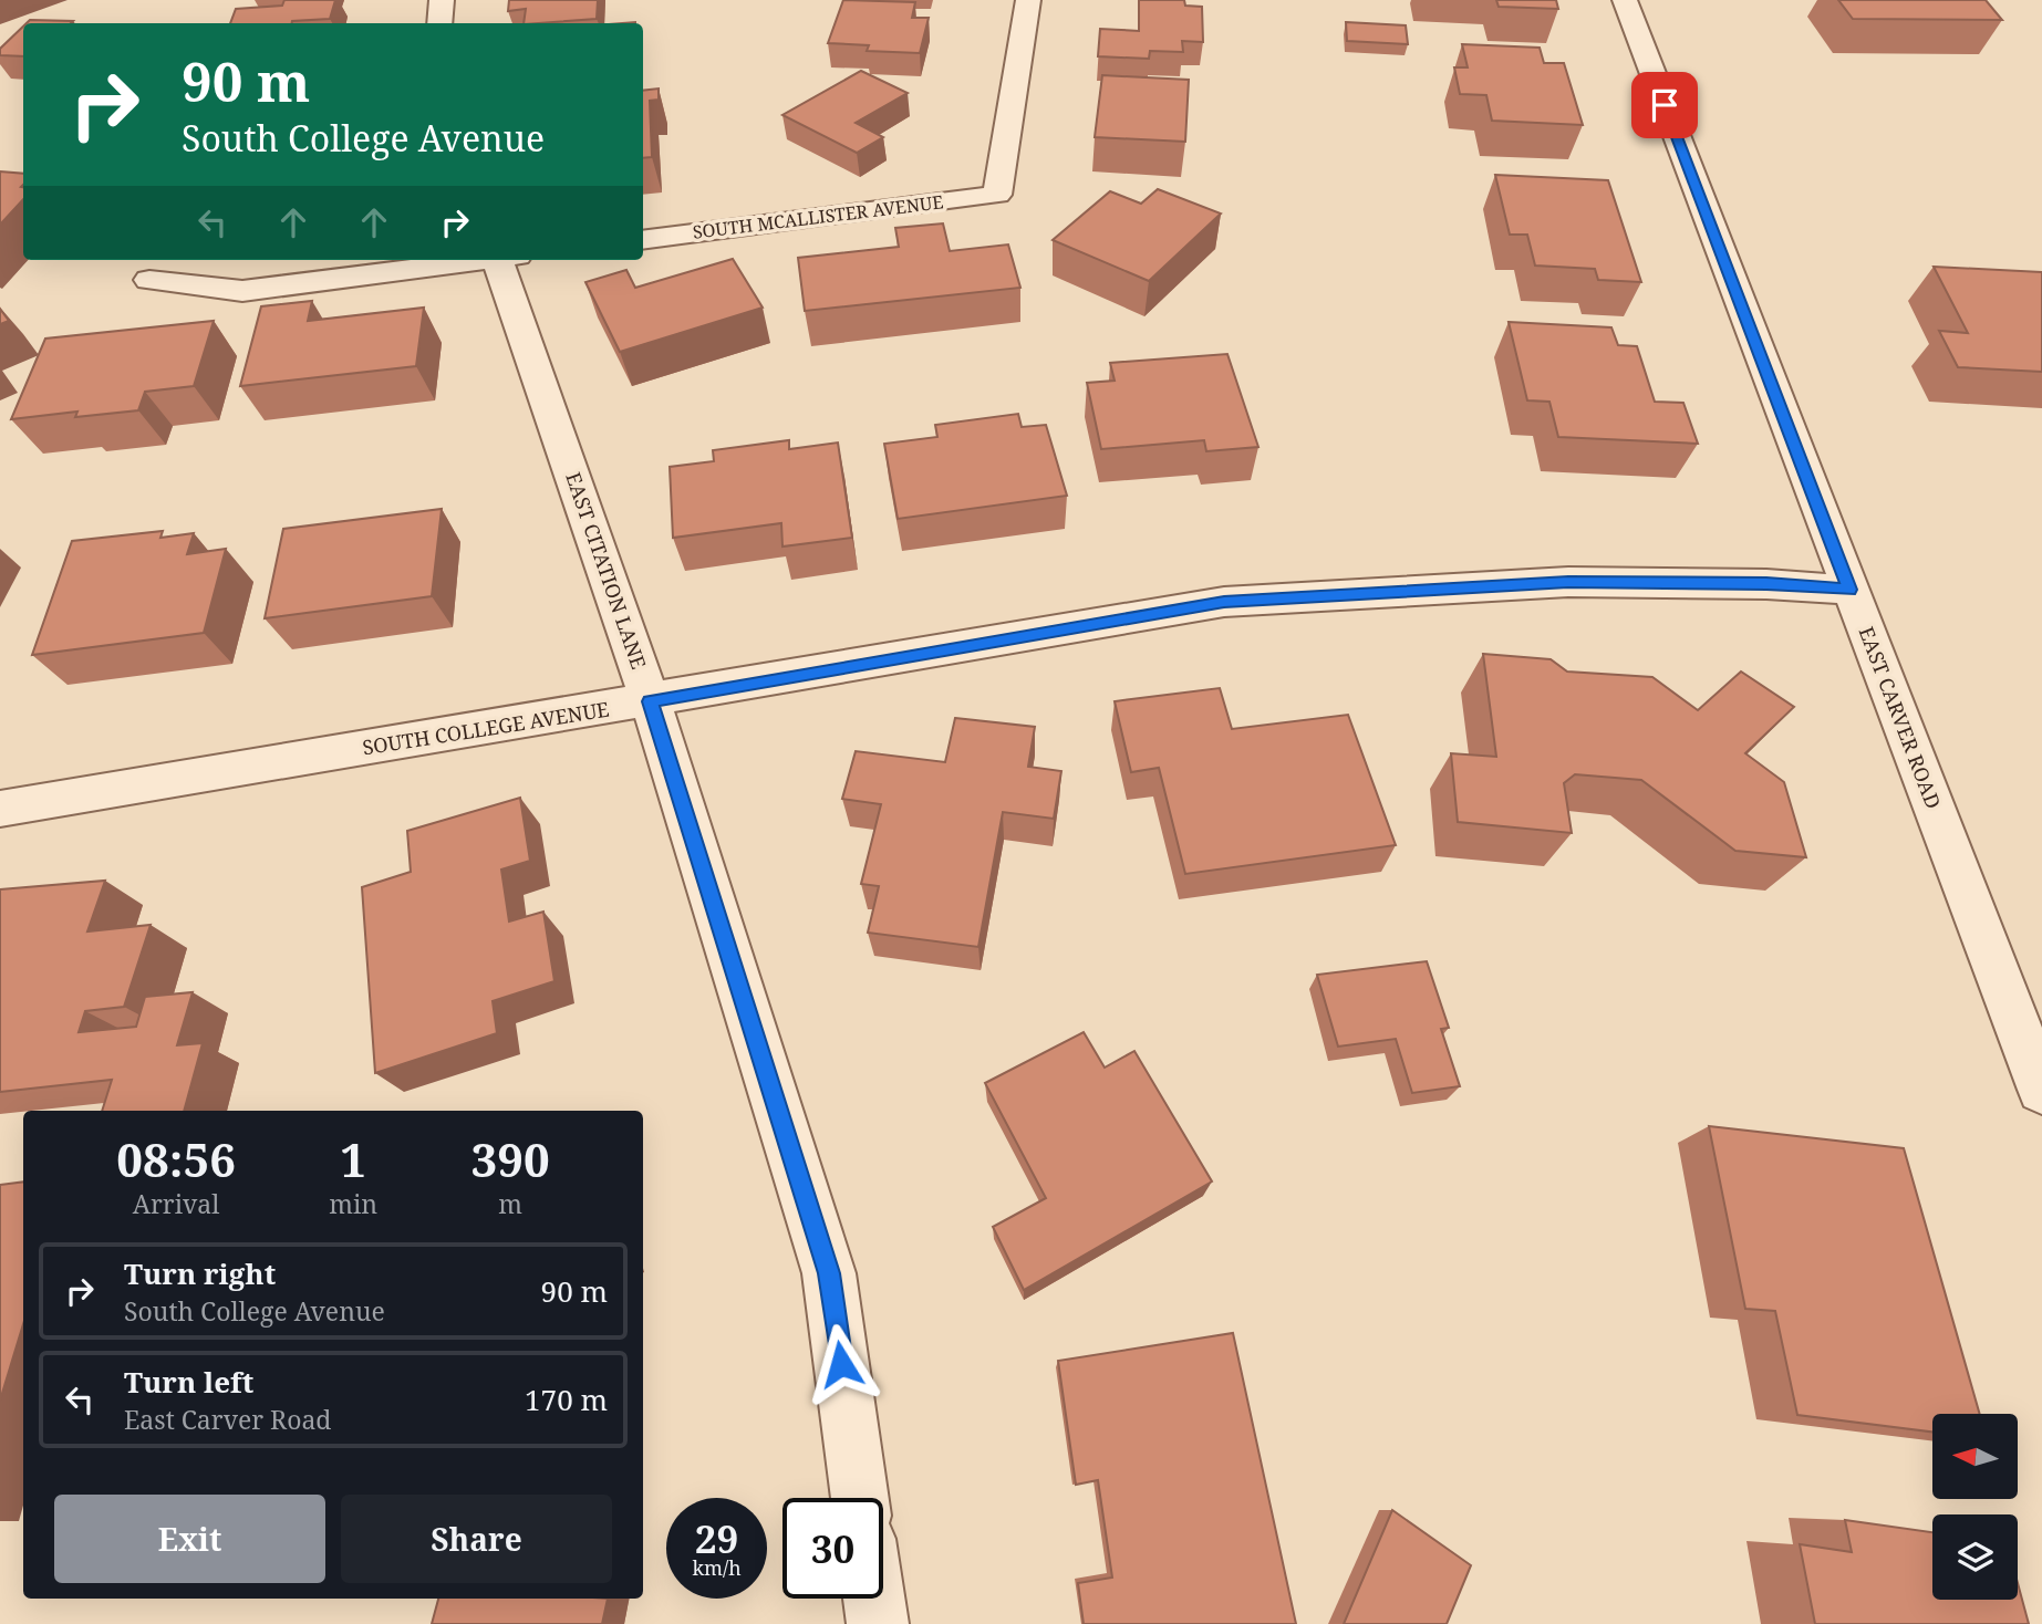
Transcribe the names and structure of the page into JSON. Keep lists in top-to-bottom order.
{
  "streets": {
    "street": [
      "SOUTH MCALLISTER AVENUE",
      "EAST CITATION LANE",
      "EAST CARVER ROAD",
      "SOUTH COLLEGE AVENUE"
    ]
  },
  "crossings": [
    ["EAST CITATION LANE", "SOUTH COLLEGE AVENUE"],
    ["EAST CARVER ROAD", "SOUTH COLLEGE AVENUE"]
  ],
  "north": "left",
  "page": {
    "turn": ["90 m", "South College Avenue"],
    "eta": [
      "08:56",
      "Arrival",
      "1",
      "min",
      "390",
      "m"
    ],
    "list": [
      {
        "name": "Turn right",
        "note": "South College Avenue",
        "value": "90 m"
      },
      {
        "name": "Turn left",
        "note": "East Carver Road",
        "value": "170 m"
      }
    ],
    "buttons": ["Exit", "Share"],
    "speed": "29 km/h",
    "limit": "30"
  }
}
